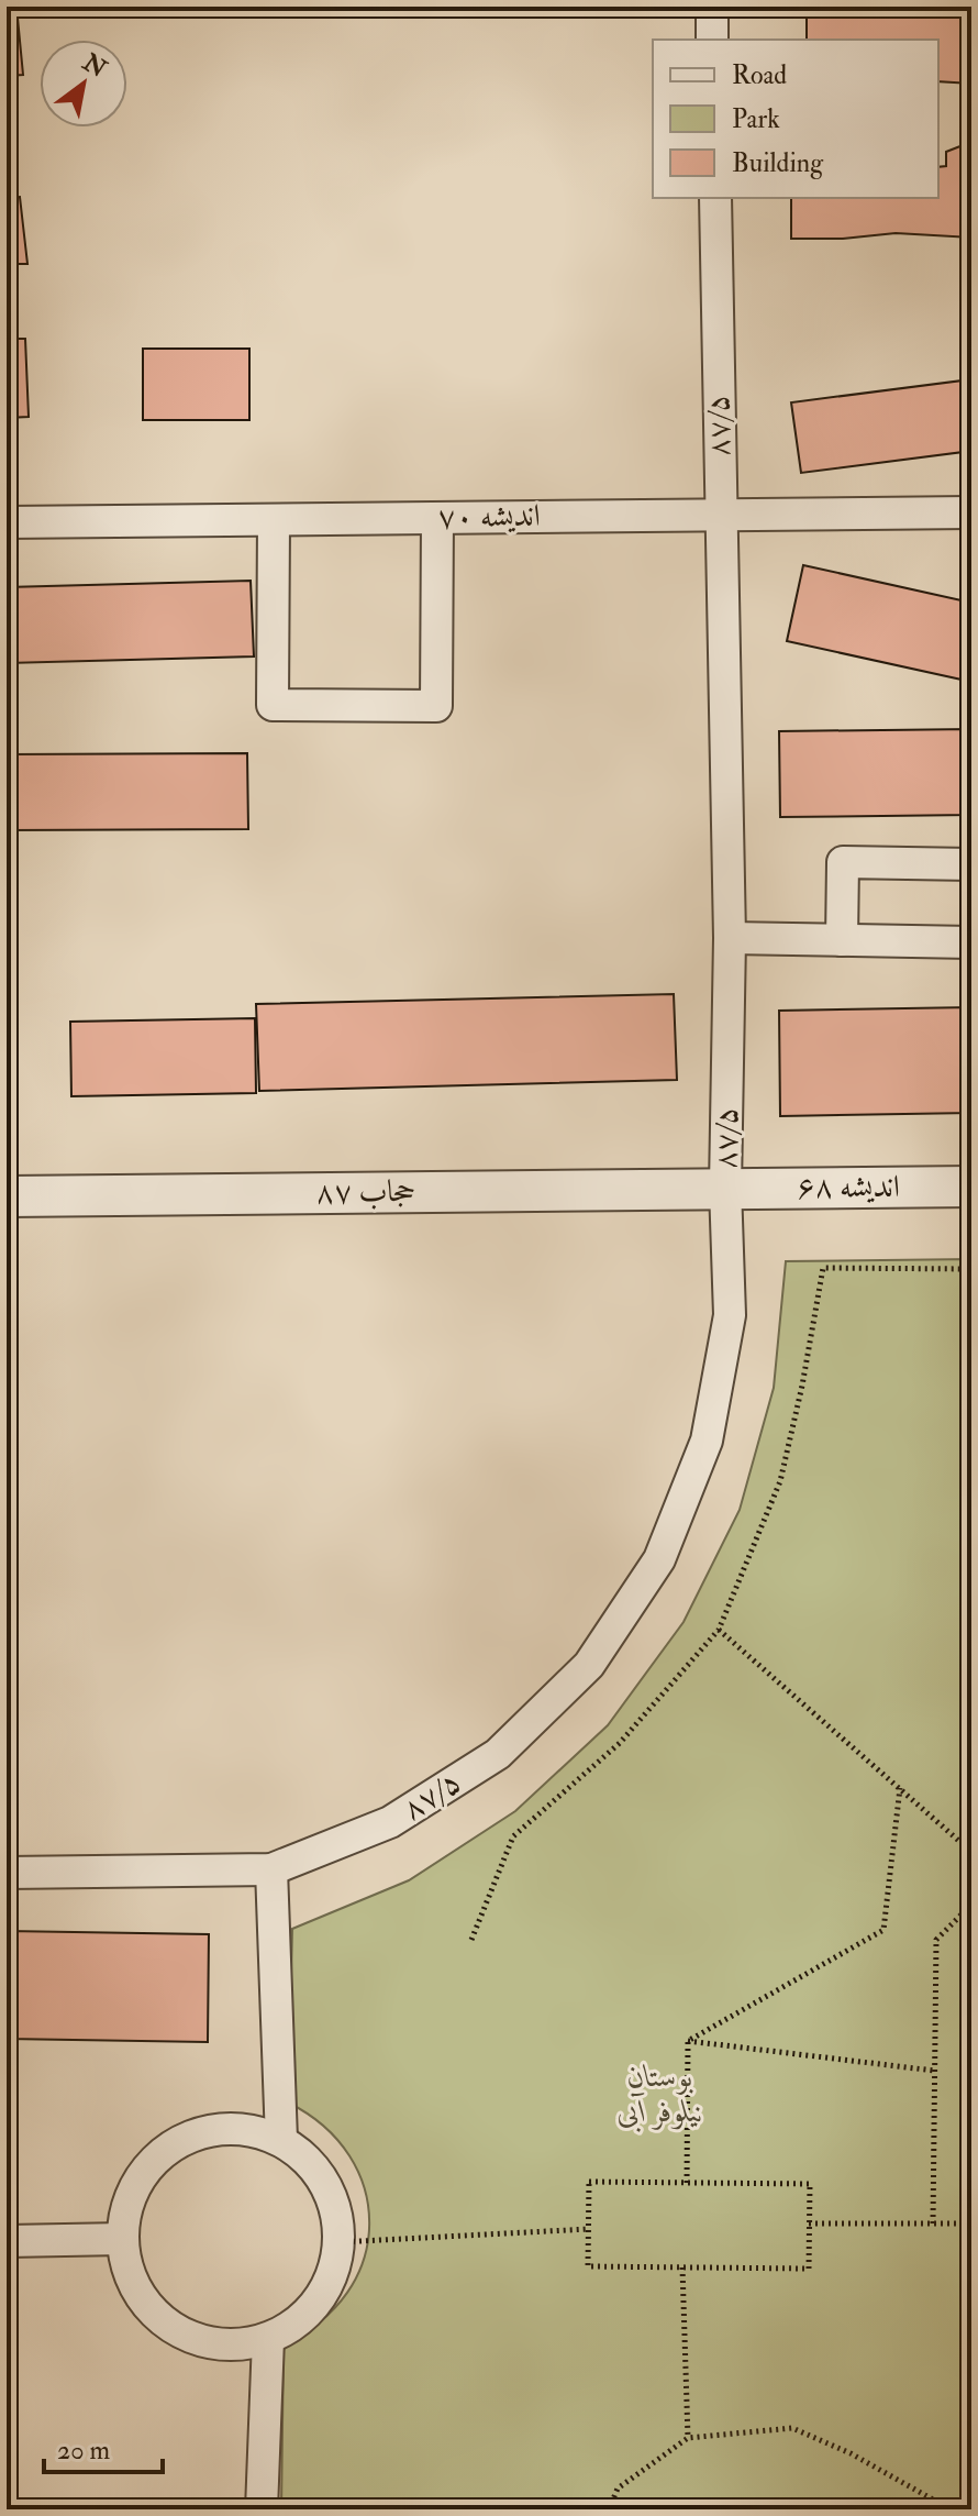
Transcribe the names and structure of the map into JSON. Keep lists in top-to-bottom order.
{
  "streets": {
    "street": [
      "۸۷/۵",
      "اندیشه ۷۰",
      "اندیشه ۶۸",
      "حجاب ۸۷"
    ]
  },
  "crossings": [
    ["۸۷/۵", "اندیشه ۷۰"],
    ["۸۷/۵", "اندیشه ۶۸"],
    ["۸۷/۵", "حجاب ۸۷"],
    ["اندیشه ۶۸", "حجاب ۸۷"]
  ],
  "parks": ["بوستان نیلوفر آبی"],
  "legend": ["Road", "Park", "Building"],
  "scale_bar": "20 m",
  "north": "top right"
}
